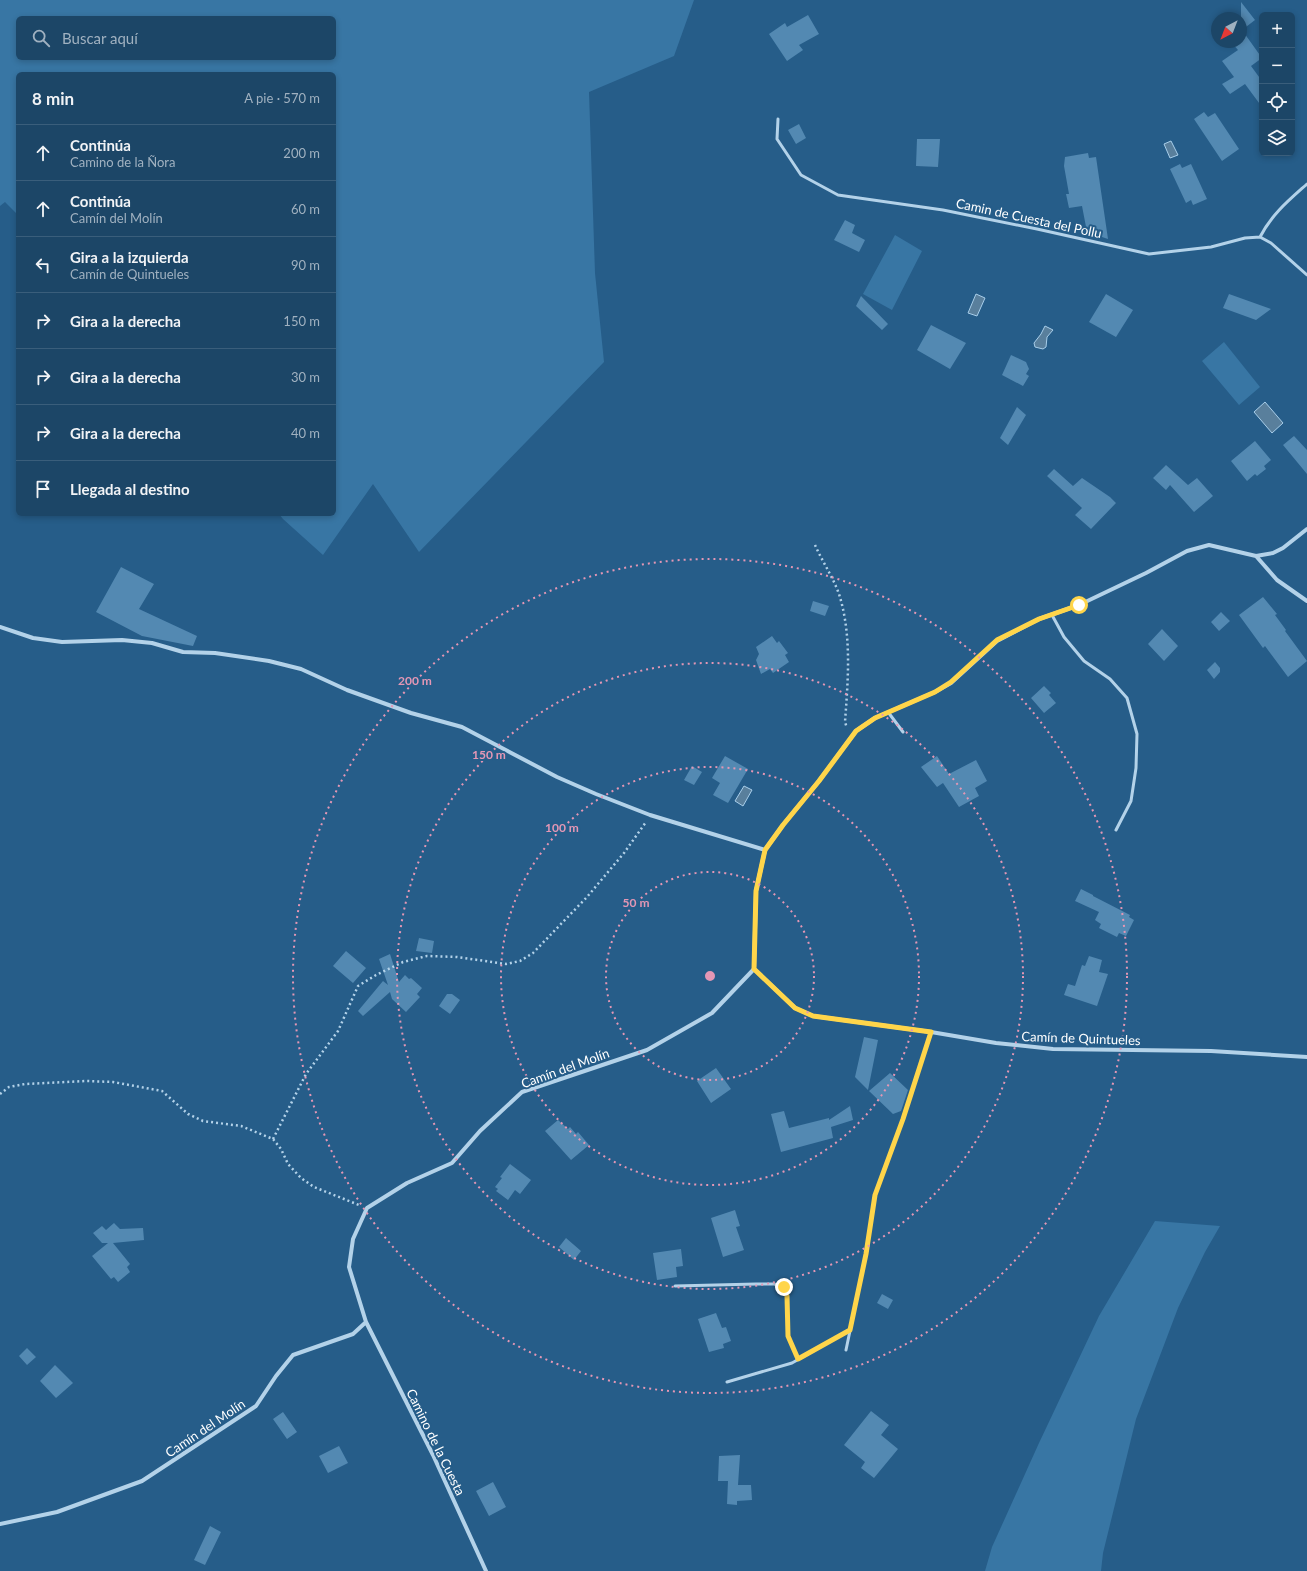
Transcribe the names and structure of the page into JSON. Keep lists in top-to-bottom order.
{
  "streets": {
    "street": ["Camín de Quintueles", "Camín del Molín", "Camino de la Cuesta"],
    "lane": ["Camin de Cuesta del Pollu"]
  },
  "crossings": [
    ["Camín de Quintueles", "Camín del Molín"],
    ["Camín del Molín", "Camino de la Cuesta"]
  ],
  "north": "bottom left",
  "page": {
    "map_buttons": ["+", "−"],
    "search": "Buscar aquí",
    "heading": ["8 min", "A pie · 570 m"],
    "list": [
      ["Continúa", "Camino de la Ñora", "200 m"],
      ["Continúa", "Camín del Molín", "60 m"],
      ["Gira a la izquierda", "Camín de Quintueles", "90 m"],
      ["Gira a la derecha", "150 m"],
      ["Gira a la derecha", "30 m"],
      ["Gira a la derecha", "40 m"],
      "Llegada al destino"
    ]
  },
  "rings": [
    "200 m",
    "150 m",
    "100 m",
    "50 m"
  ]
}
